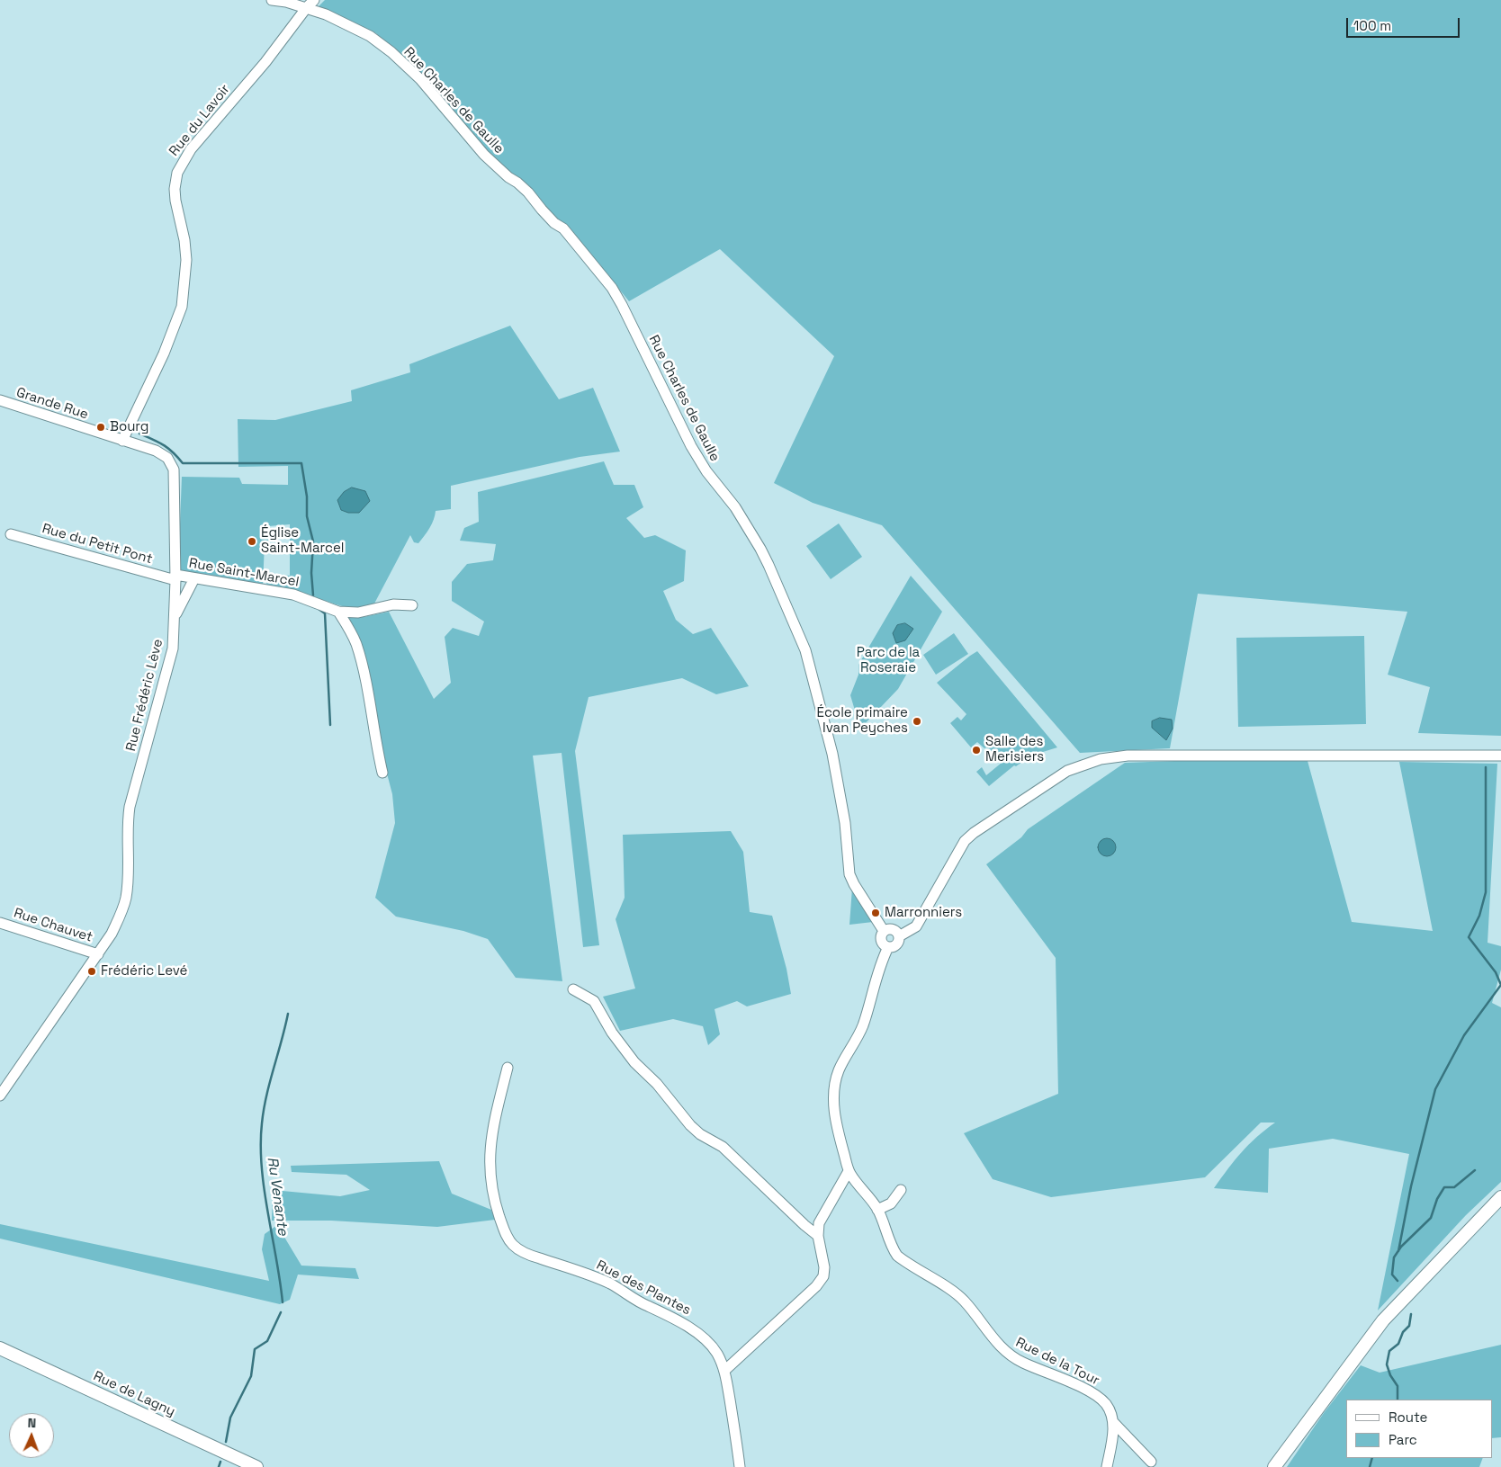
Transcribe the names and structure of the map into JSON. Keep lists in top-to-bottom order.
{
  "streets": {
    "main road": ["Rue de Lagny"],
    "street": [
      "Rue Charles de Gaulle",
      "Rue du Lavoir",
      "Grande Rue",
      "Rue du Petit Pont",
      "Rue Saint-Marcel",
      "Rue Frédéric Lève",
      "Rue Chauvet",
      "Rue des Plantes",
      "Rue de la Tour"
    ]
  },
  "crossings": [
    ["Rue Charles de Gaulle", "Rue du Lavoir"],
    ["Rue Charles de Gaulle", "Rue de la Tour"],
    ["Rue du Lavoir", "Grande Rue"],
    ["Rue du Lavoir", "Rue Frédéric Lève"],
    ["Grande Rue", "Rue Frédéric Lève"],
    ["Rue du Petit Pont", "Rue Saint-Marcel"],
    ["Rue du Petit Pont", "Rue Frédéric Lève"],
    ["Rue Saint-Marcel", "Rue Frédéric Lève"],
    ["Rue Frédéric Lève", "Rue Chauvet"]
  ],
  "water": ["Ru Venante"],
  "parks": ["Parc de la Roseraie"],
  "places": [
    "Bourg",
    "Église Saint-Marcel",
    "École primaire Ivan Peyches",
    "Salle des Merisiers",
    "Marronniers",
    "Frédéric Levé"
  ],
  "legend": ["Route", "Parc"],
  "scale_bar": "100 m",
  "north": "top"
}
